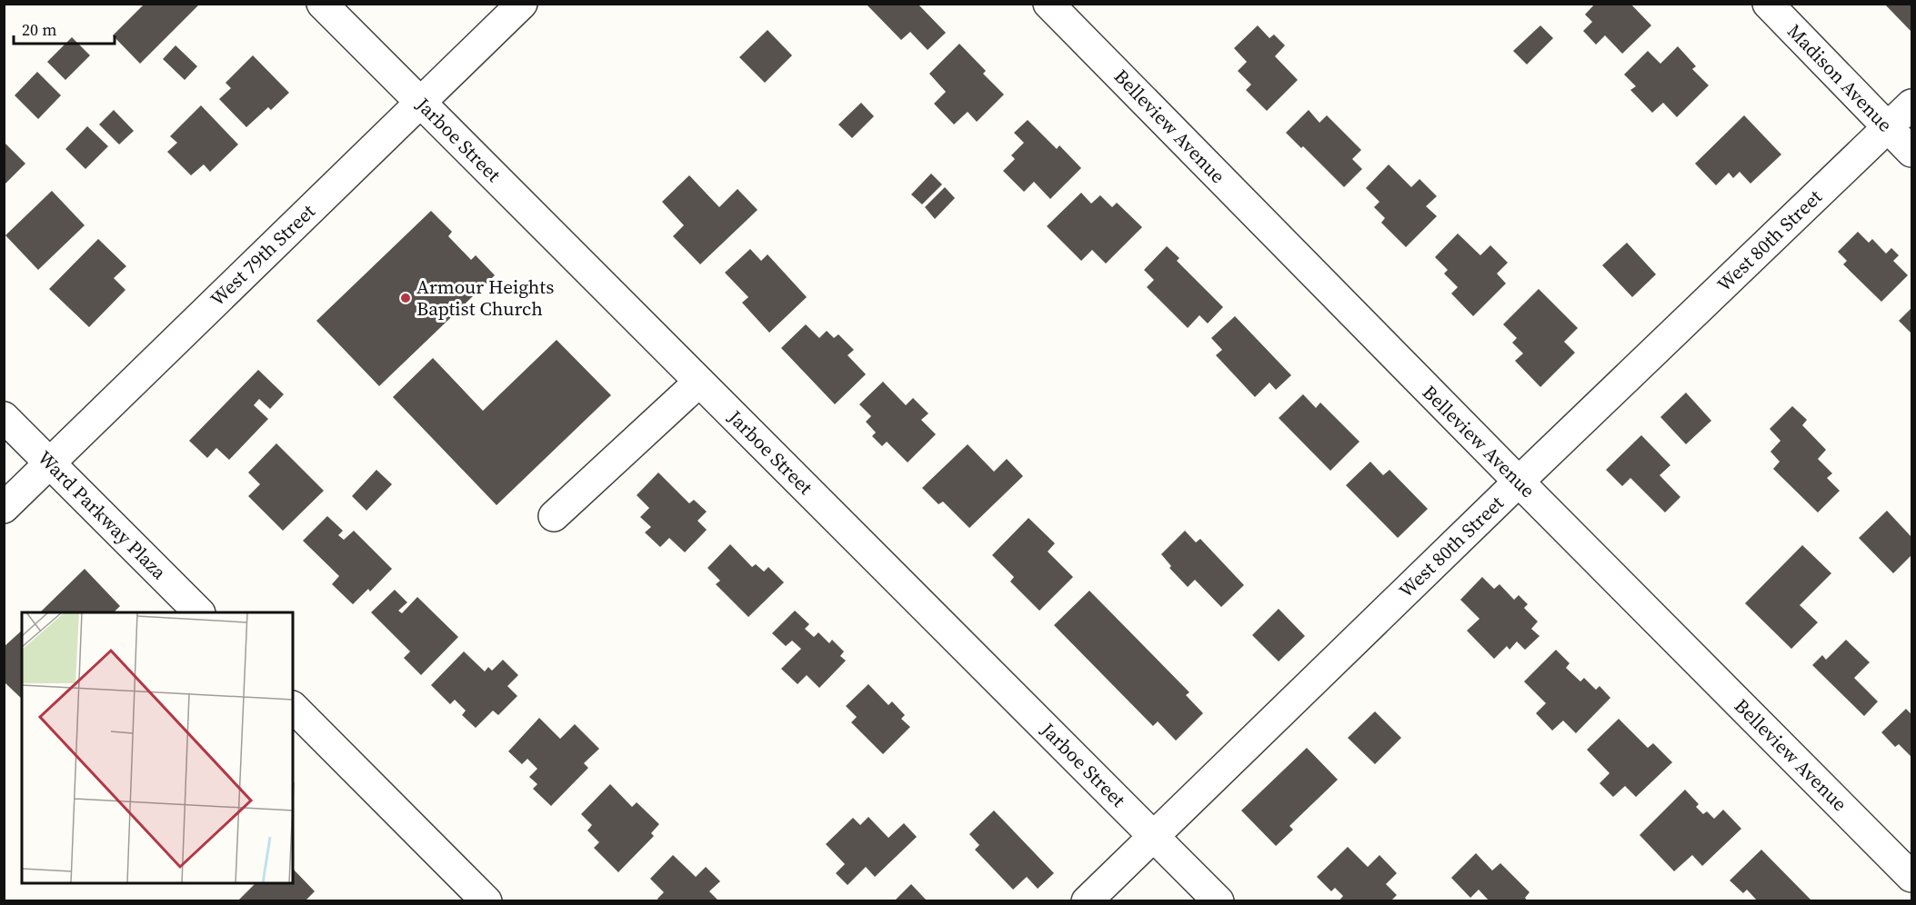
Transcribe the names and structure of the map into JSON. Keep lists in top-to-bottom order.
{
  "streets": {
    "street": [
      "Madison Avenue",
      "Belleview Avenue",
      "Jarboe Street",
      "West 80th Street",
      "West 79th Street",
      "Ward Parkway Plaza"
    ]
  },
  "crossings": [
    ["Madison Avenue", "West 80th Street"],
    ["Belleview Avenue", "West 80th Street"],
    ["Jarboe Street", "West 80th Street"],
    ["Jarboe Street", "West 79th Street"],
    ["West 79th Street", "Ward Parkway Plaza"]
  ],
  "places": ["Armour Heights Baptist Church"],
  "scale_bar": "20 m"
}
